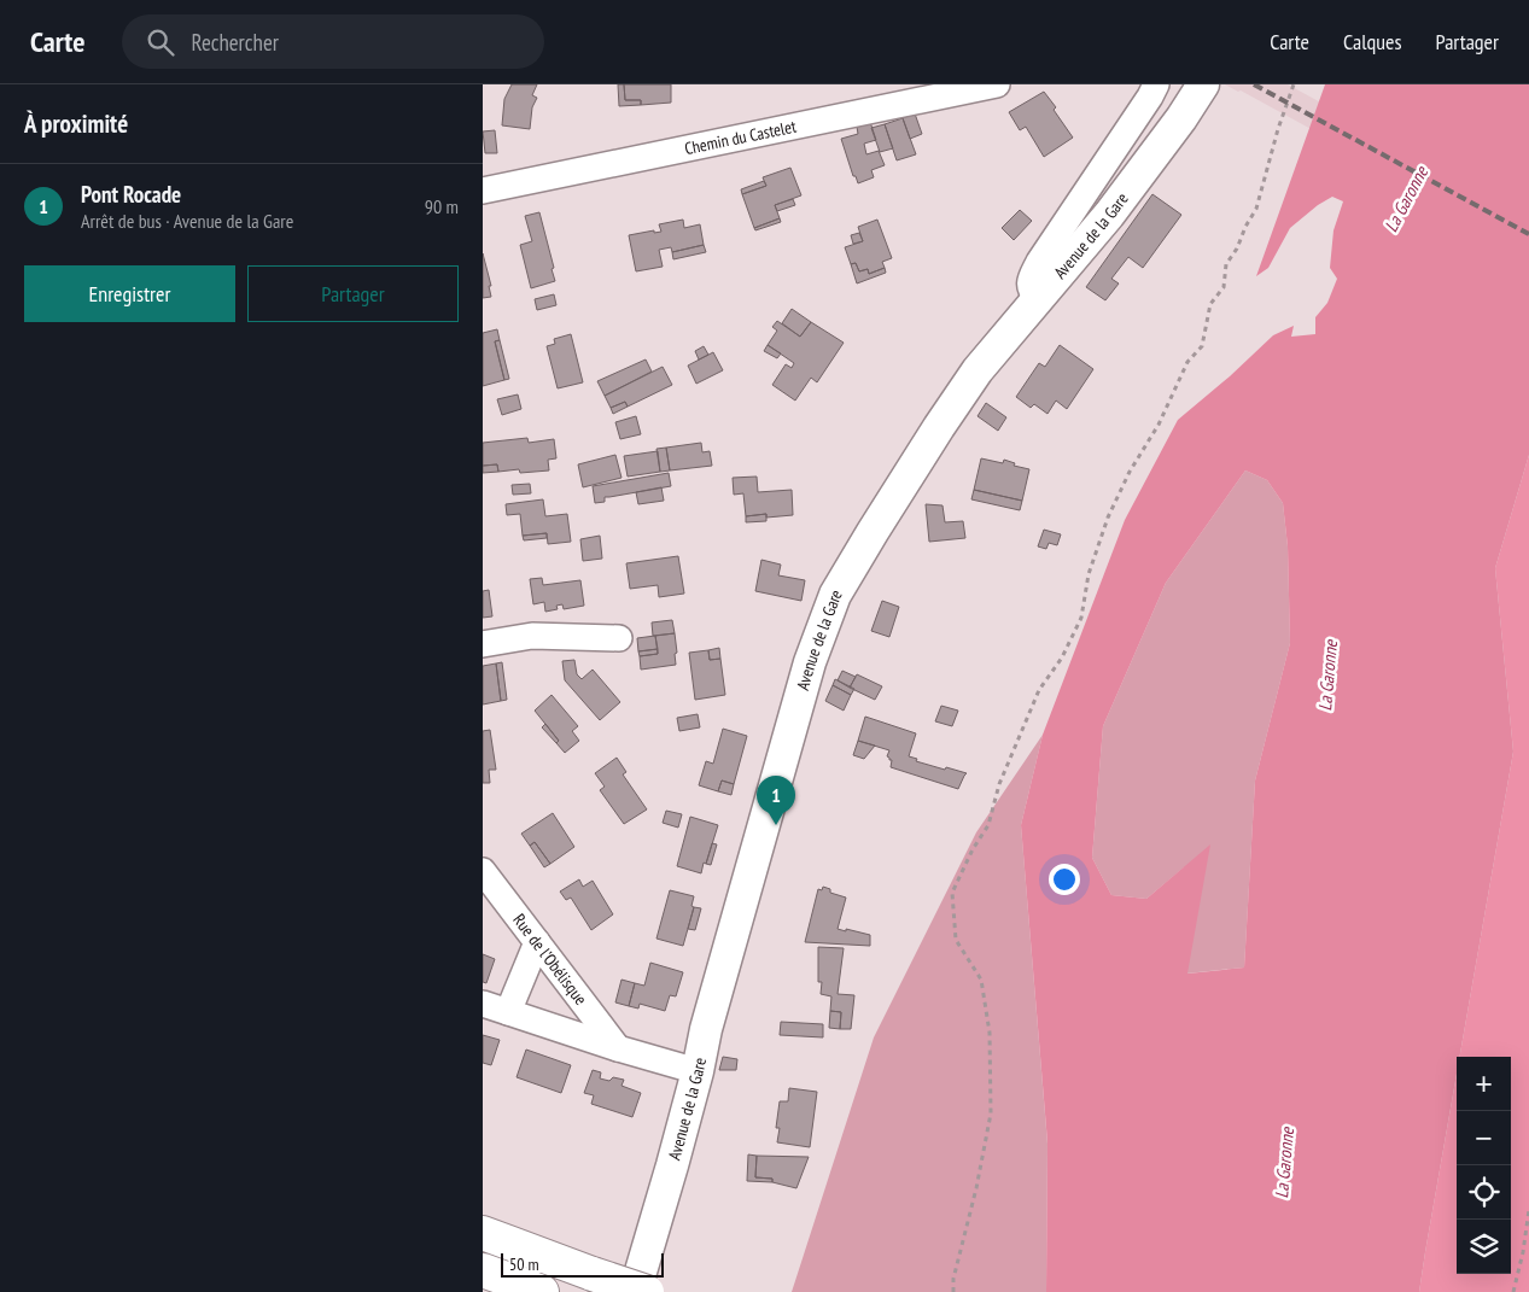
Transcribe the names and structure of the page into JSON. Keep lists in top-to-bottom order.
{
  "streets": {
    "street": ["Chemin du Castelet", "Avenue de la Gare", "Rue de l'Obélisque"]
  },
  "crossings": [
    ["Avenue de la Gare", "Rue de l'Obélisque"]
  ],
  "water": ["La Garonne"],
  "scale_bar": "50 m",
  "page": {
    "header": "Carte",
    "search": "Rechercher",
    "nav": ["Carte", "Calques", "Partager"],
    "heading": "À proximité",
    "list": [
      {
        "mark": "1",
        "name": "Pont Rocade",
        "note": "Arrêt de bus · Avenue de la Gare",
        "value": "90 m"
      }
    ],
    "buttons": ["Enregistrer", "Partager"],
    "pins": "1",
    "map_buttons": ["+", "−"],
    "scale": "50 m"
  }
}
